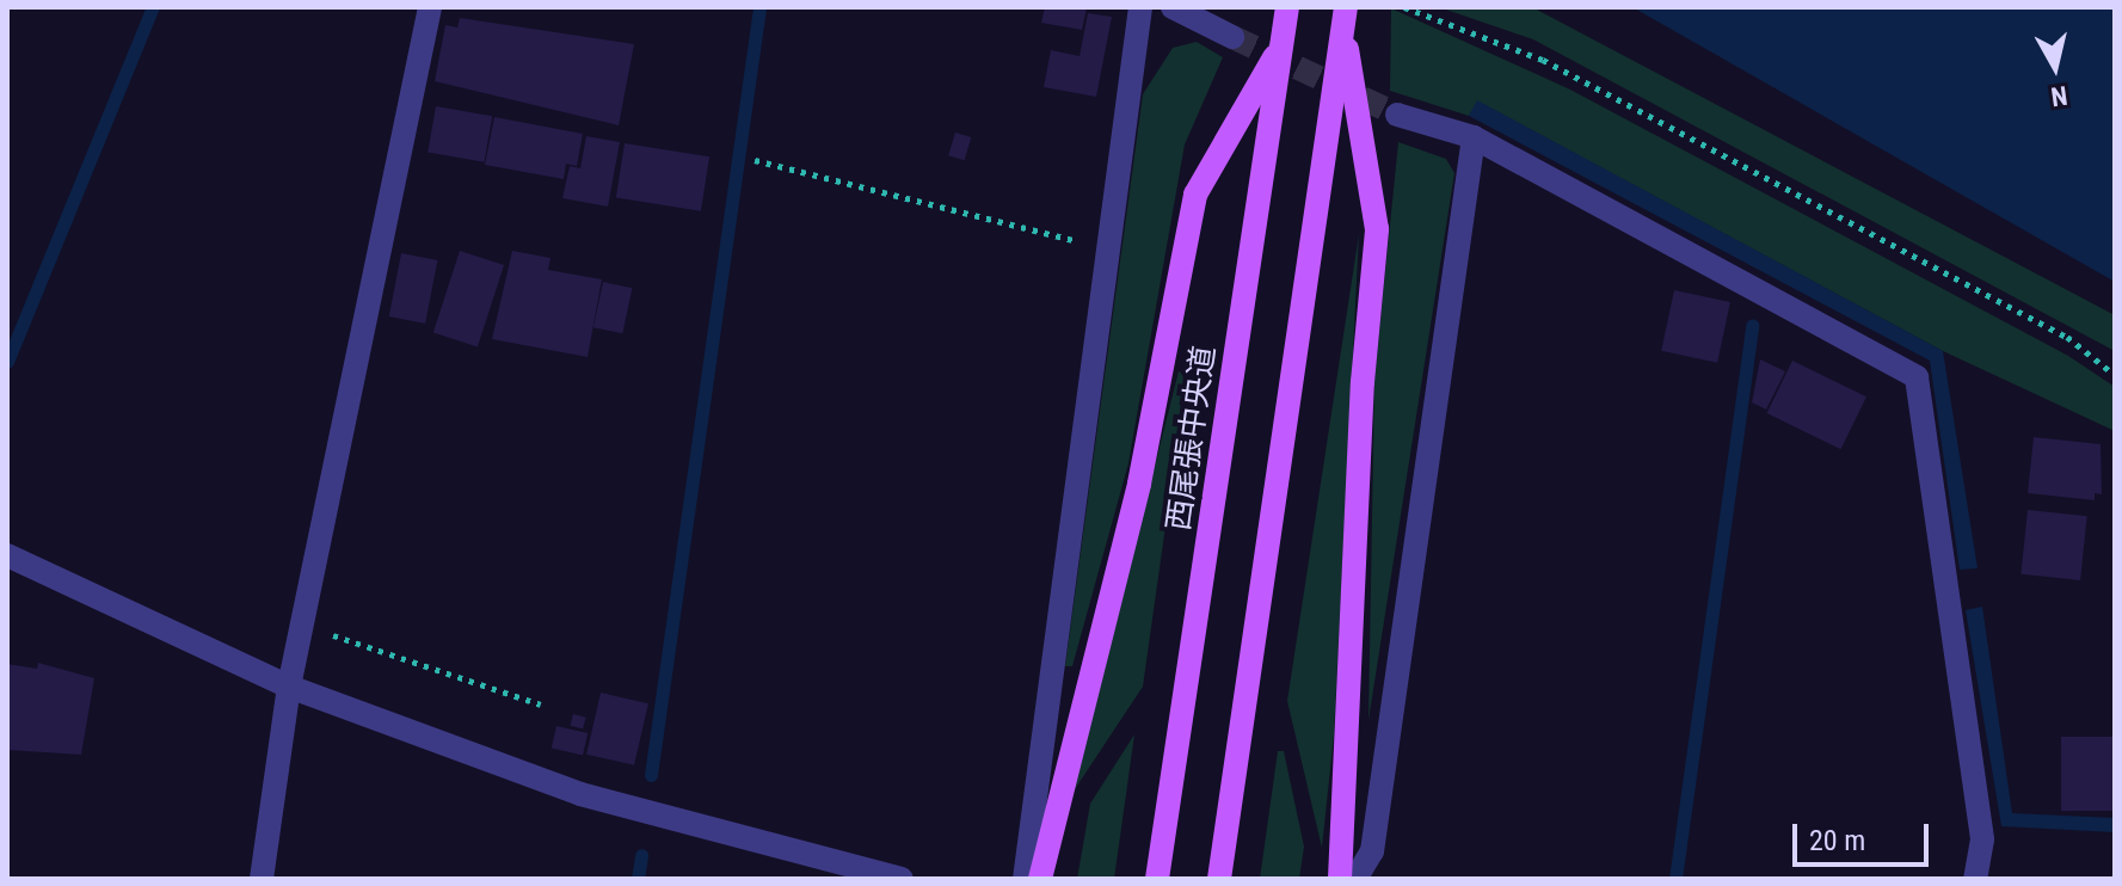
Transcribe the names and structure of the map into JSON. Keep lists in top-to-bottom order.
{
  "streets": {
    "main road": ["西尾張中央道"]
  },
  "scale_bar": "20 m",
  "north": "bottom"
}
